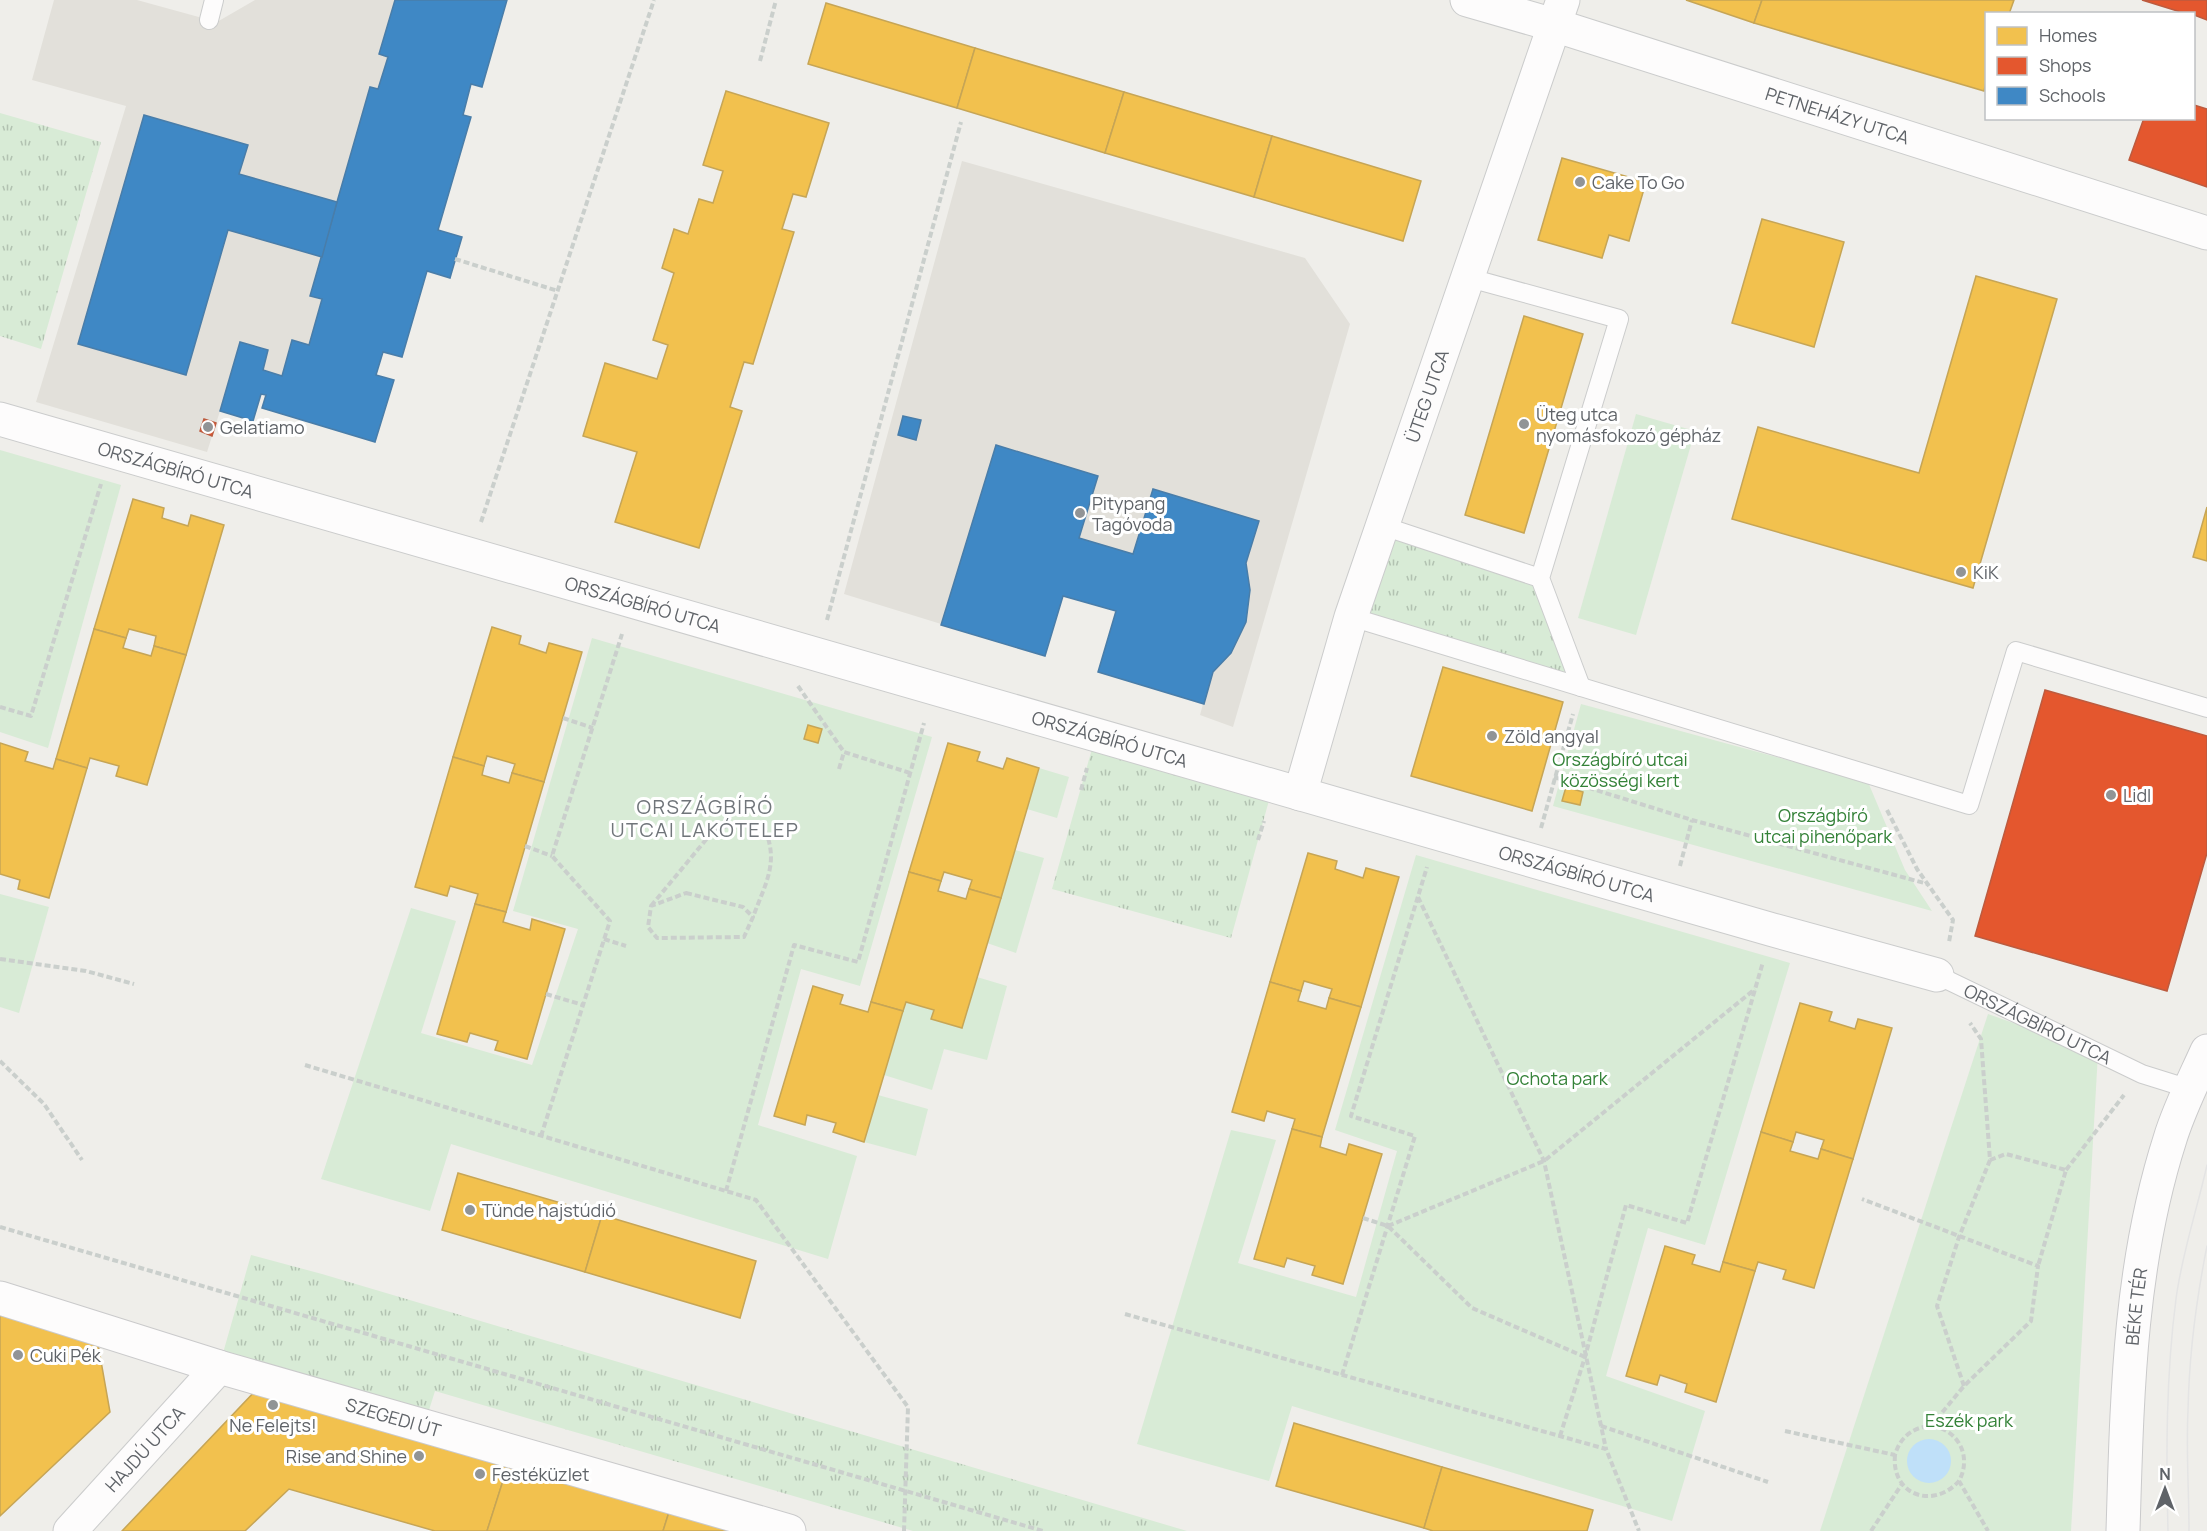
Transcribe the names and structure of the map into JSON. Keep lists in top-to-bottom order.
{
  "streets": {
    "street": [
      "PETNEHÁZY UTCA",
      "ÜTEG UTCA",
      "ORSZÁGBÍRÓ UTCA",
      "BÉKE TÉR",
      "SZEGEDI ÚT",
      "HAJDÚ UTCA"
    ]
  },
  "crossings": [
    ["PETNEHÁZY UTCA", "ÜTEG UTCA"],
    ["ÜTEG UTCA", "ORSZÁGBÍRÓ UTCA"],
    ["ORSZÁGBÍRÓ UTCA", "BÉKE TÉR"],
    ["SZEGEDI ÚT", "HAJDÚ UTCA"]
  ],
  "districts": ["ORSZÁGBÍRÓ UTCAI LAKÓTELEP"],
  "parks": [
    "Országbíró utcai közösségi kert",
    "Országbíró utcai pihenőpark",
    "Ochota park",
    "Eszék park"
  ],
  "places": [
    "Cake To Go",
    "Üteg utca nyomásfokozó gépház",
    "Gelatiamo",
    "Pitypang Tagóvoda",
    "KiK",
    "Zöld angyal",
    "Lidl",
    "Tünde hajstúdió",
    "Cuki Pék",
    "Ne Felejts!",
    "Rise and Shine",
    "Festéküzlet"
  ],
  "legend": ["Homes", "Shops", "Schools"],
  "north": "top"
}
